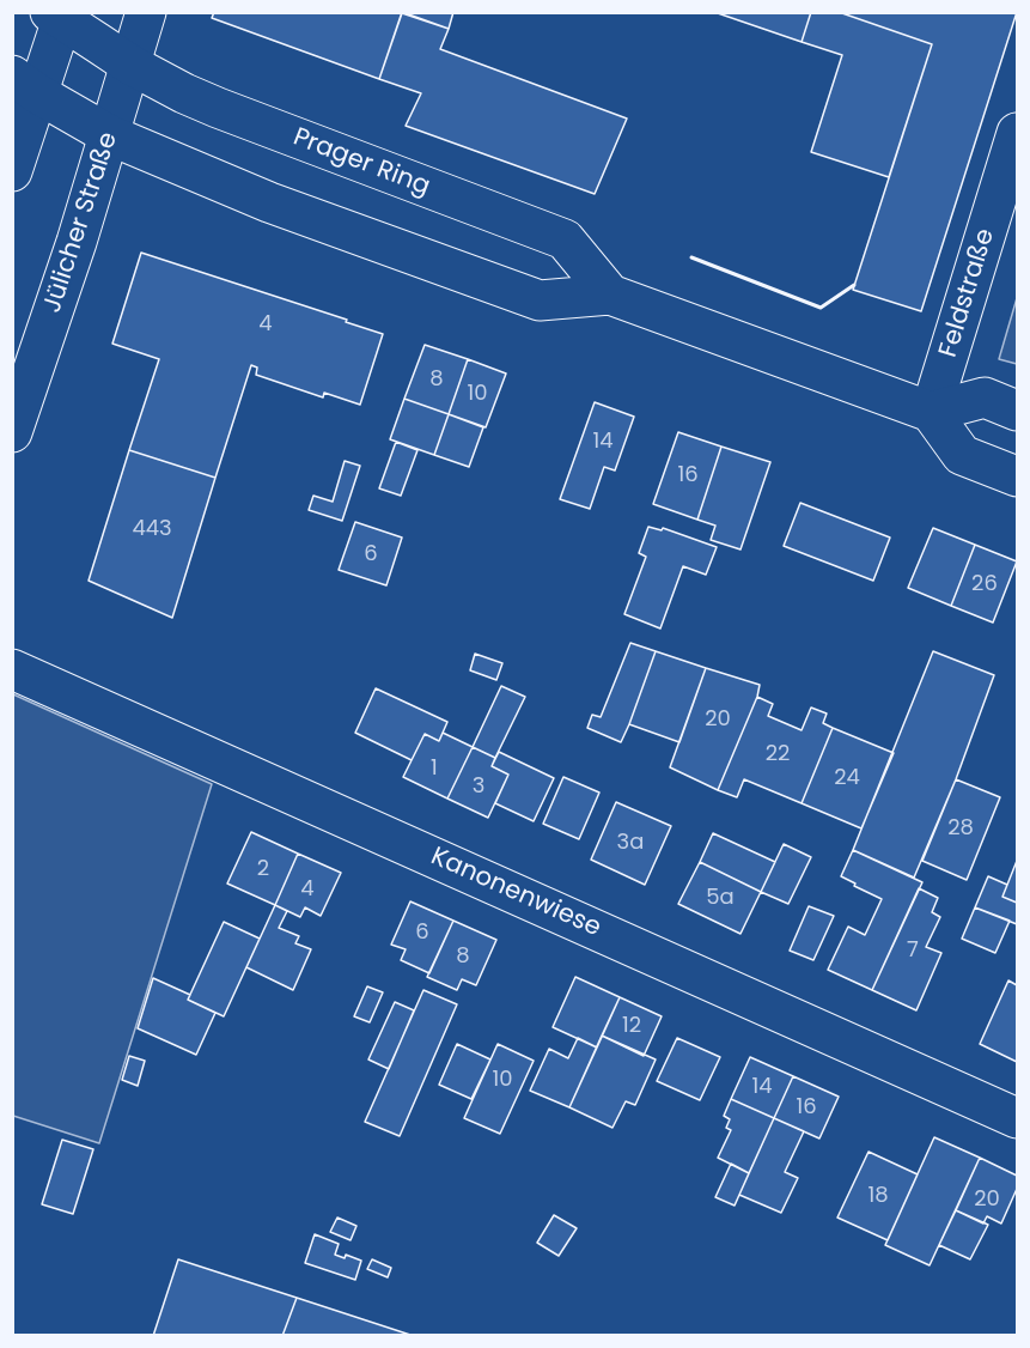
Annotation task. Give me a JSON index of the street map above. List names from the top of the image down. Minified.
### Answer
{"streets":{"main road":["Prager Ring","Jülicher Straße","Feldstraße","Kanonenwiese"]},"crossings":[["Prager Ring","Jülicher Straße"]],"house_numbers":["4","8","10","14","16","443","6","26","20","22","1","24","3","28","3a","2","4","5a","6","7","8","12","10","14","16","18","20"]}
